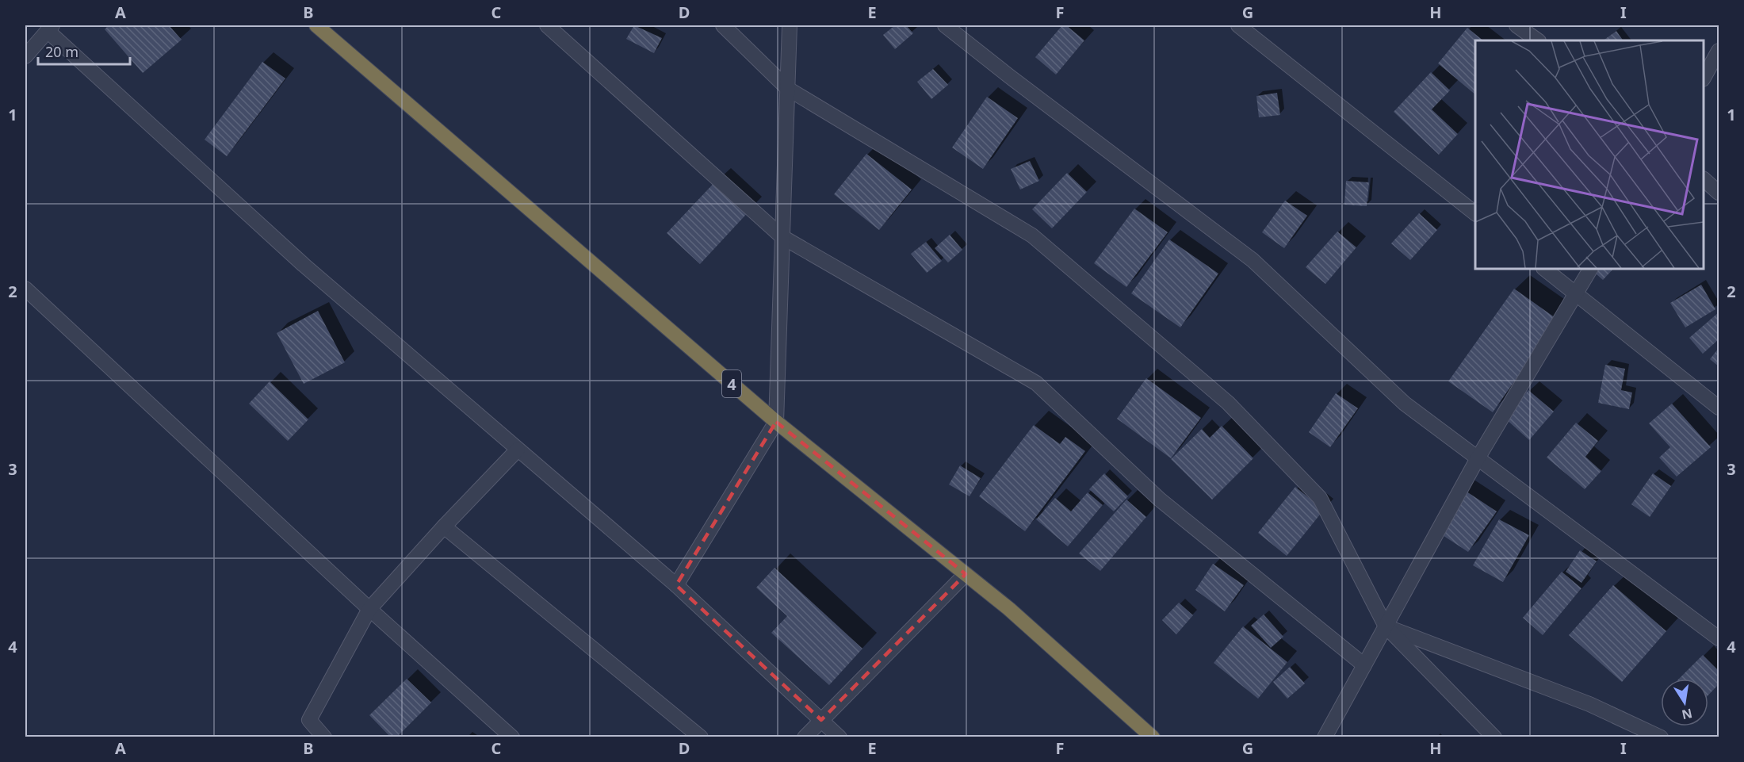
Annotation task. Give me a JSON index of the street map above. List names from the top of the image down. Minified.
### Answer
{"streets":{"highway":["4"]},"scale_bar":"20 m","north":"bottom","grid":{"columns":["A","B","C","D","E","F","G","H","I"],"rows":["1","2","3","4"]}}
